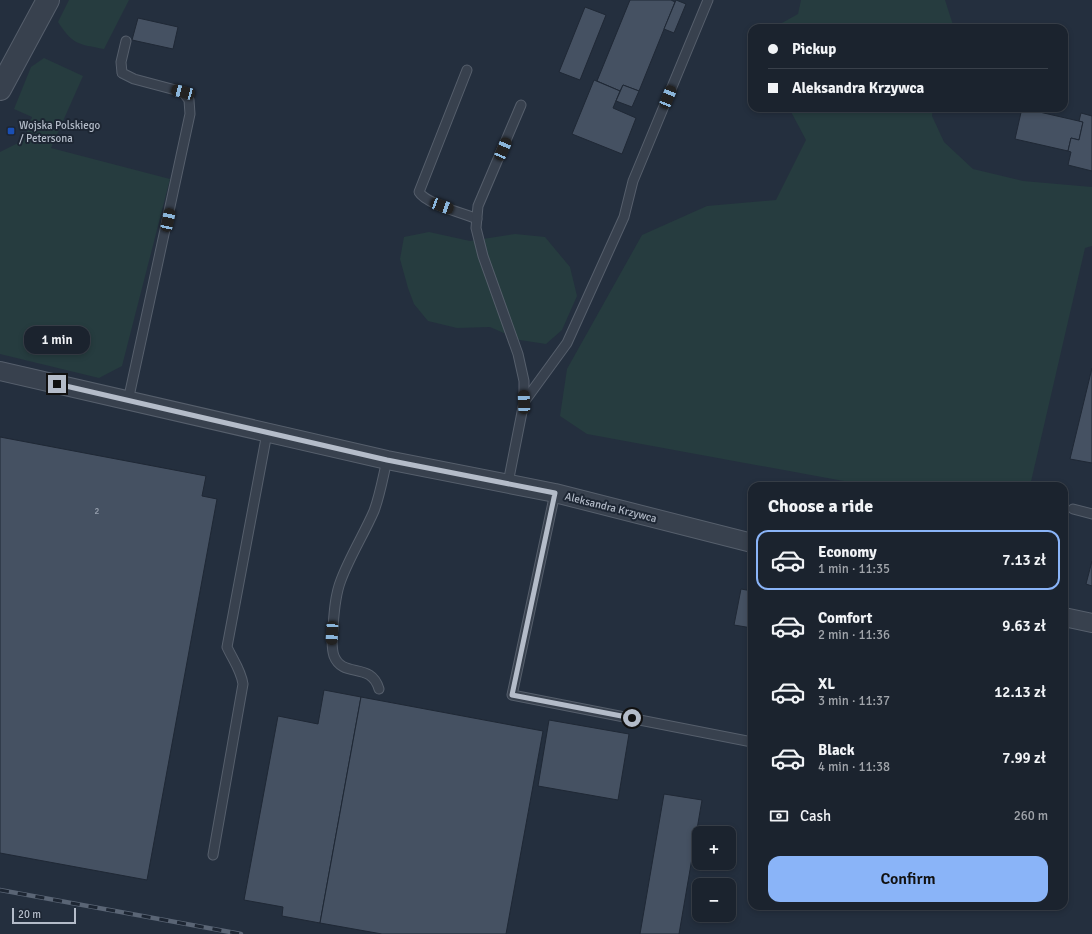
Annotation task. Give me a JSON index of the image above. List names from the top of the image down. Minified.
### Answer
{"streets":{"street":["Aleksandra Krzywca"]},"places":{"transit":["Wojska Polskiego / Petersona"]},"house_numbers":["2"],"scale_bar":"20 m","page":{"banner":["Pickup","Aleksandra Krzywca"],"bubble":"1 min","heading":"Choose a ride","list":[{"name":"Economy","note":"1 min · 11:35","value":"7.13 zł"},{"name":"Comfort","note":"2 min · 11:36","value":"9.63 zł"},{"name":"XL","note":"3 min · 11:37","value":"12.13 zł"},{"name":"Black","note":"4 min · 11:38","value":"7.99 zł"}],"pay":["Cash","260 m"],"map_buttons":["+","−"],"buttons":"Confirm","scale":"20 m"}}
